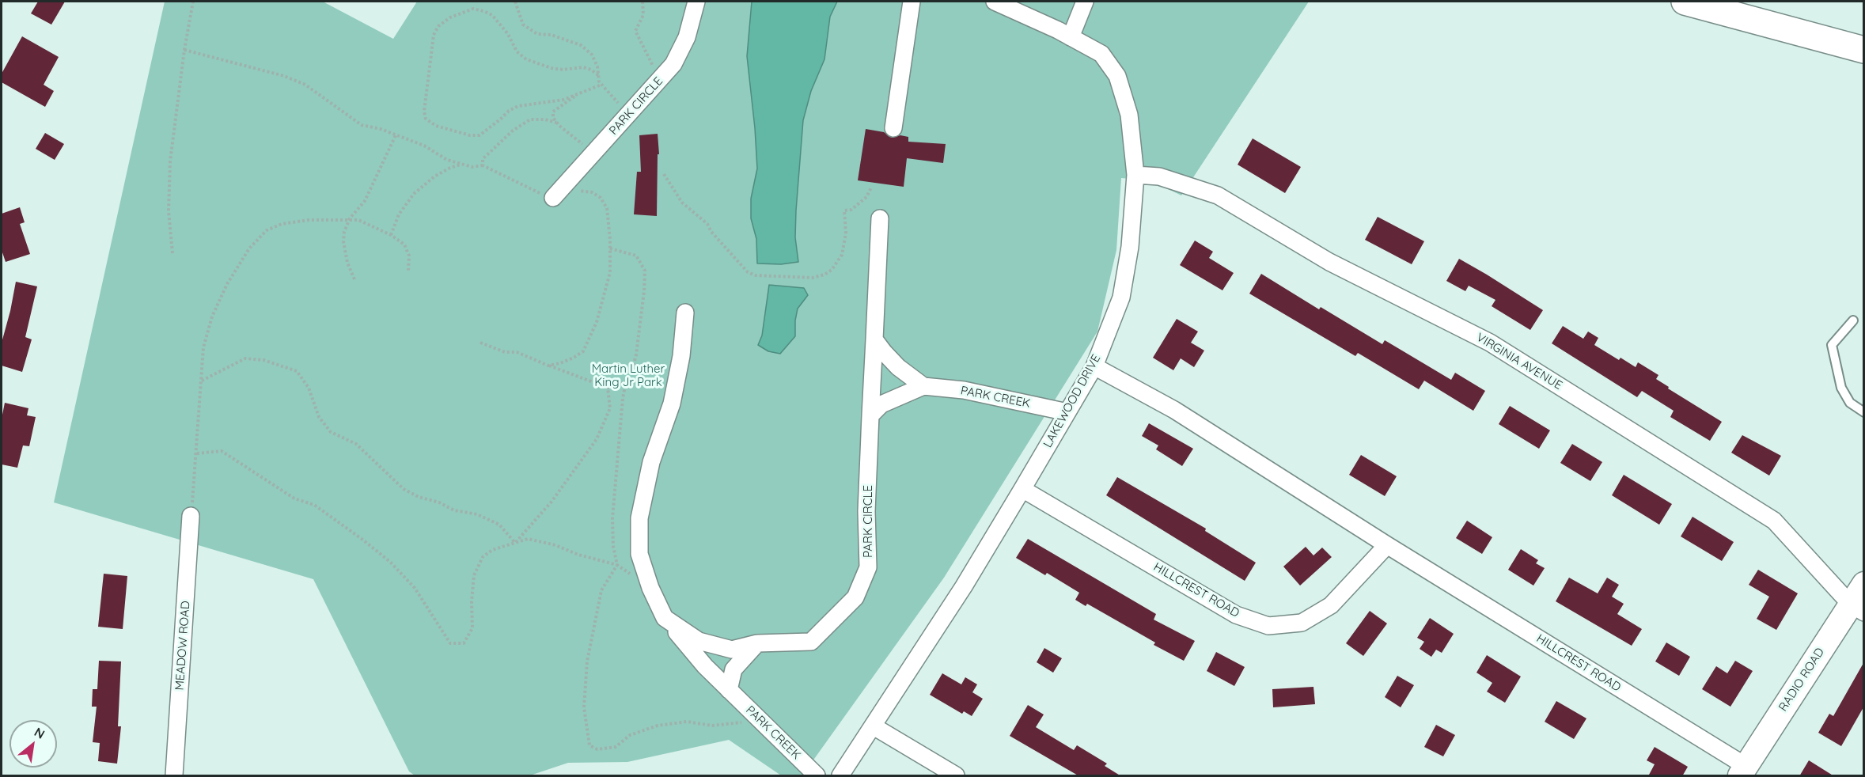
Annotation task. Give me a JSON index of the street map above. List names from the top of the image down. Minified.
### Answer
{"streets":{"street":["PARK CIRCLE","VIRGINIA AVENUE","PARK CREEK","LAKEWOOD DRIVE","HILLCREST ROAD","MEADOW ROAD","RADIO ROAD"]},"crossings":[["PARK CIRCLE","PARK CREEK"],["VIRGINIA AVENUE","LAKEWOOD DRIVE"],["VIRGINIA AVENUE","RADIO ROAD"],["PARK CREEK","LAKEWOOD DRIVE"],["LAKEWOOD DRIVE","HILLCREST ROAD"],["HILLCREST ROAD","RADIO ROAD"]],"parks":["Martin Luther King Jr Park"],"north":"top right"}
